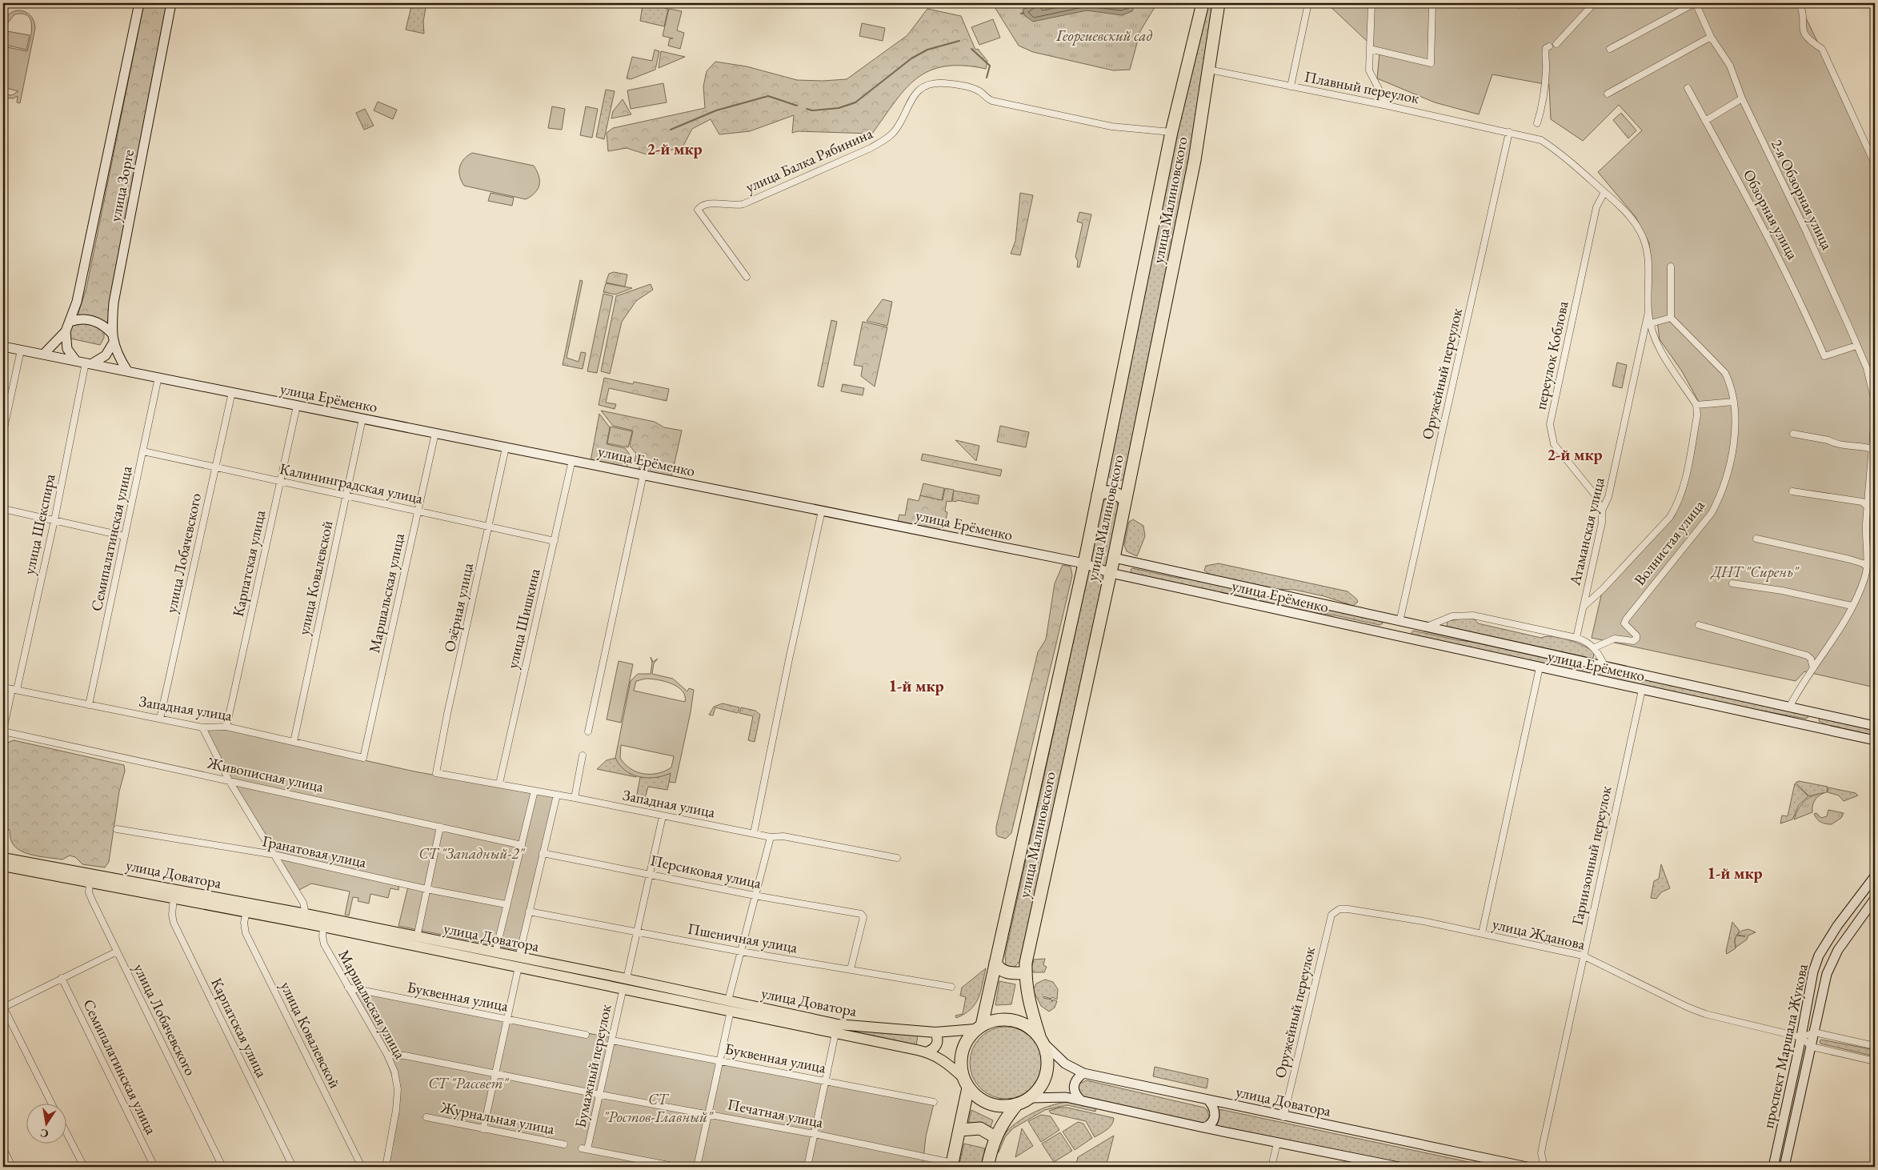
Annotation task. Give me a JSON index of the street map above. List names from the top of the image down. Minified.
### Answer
{"streets":{"highway":["улица Малиновского"],"main road":["улица Доватора"],"street":["Плавный переулок","улица Балка Рябинина","улица Зорге","2-я Обзорная улица","Обзорная улица","переулок Коблова","Оружейный переулок","улица Ерёменко","Калининградская улица","улица Шекспира","Атаманская улица","Семипалатинская улица","Волнистая улица","улица Лобачевского","Карпатская улица","улица Ковалевской","Маршальская улица","Озёрная улица","улица Шишкина","Западная улица","Живописная улица","Гранатовая улица","Гарнизонный переулок","Персиковая улица","улица Жданова","Пшеничная улица","Буквенная улица","проспект Маршала Жукова","Бумажный переулок","Печатная улица","Журнальная улица"]},"crossings":[["Плавный переулок","улица Малиновского"],["Плавный переулок","переулок Коблова"],["Плавный переулок","Оружейный переулок"],["Плавный переулок","Атаманская улица"],["улица Балка Рябинина","улица Малиновского"],["улица Зорге","улица Ерёменко"],["улица Зорге","улица Шекспира"],["2-я Обзорная улица","Обзорная улица"],["улица Малиновского","улица Ерёменко"],["улица Малиновского","улица Доватора"],["переулок Коблова","Атаманская улица"],["Оружейный переулок","улица Ерёменко"],["Оружейный переулок","улица Доватора"],["Оружейный переулок","улица Жданова"],["улица Ерёменко","улица Шекспира"],["улица Ерёменко","Семипалатинская улица"],["улица Ерёменко","улица Лобачевского"],["улица Ерёменко","Карпатская улица"],["улица Ерёменко","улица Ковалевской"],["улица Ерёменко","Маршальская улица"],["улица Ерёменко","Озёрная улица"],["улица Ерёменко","улица Шишкина"],["улица Ерёменко","Гарнизонный переулок"],["Калининградская улица","Семипалатинская улица"],["Калининградская улица","улица Лобачевского"],["Калининградская улица","Карпатская улица"],["Калининградская улица","улица Ковалевской"],["Калининградская улица","Маршальская улица"],["Калининградская улица","Озёрная улица"],["Калининградская улица","улица Шишкина"],["улица Шекспира","Западная улица"],["улица Шекспира","Живописная улица"],["Семипалатинская улица","Западная улица"],["улица Лобачевского","Западная улица"],["улица Лобачевского","улица Доватора"],["Карпатская улица","Западная улица"],["Карпатская улица","улица Доватора"],["улица Ковалевской","Западная улица"],["улица Ковалевской","улица Доватора"],["Маршальская улица","Западная улица"],["Маршальская улица","улица Доватора"],["Маршальская улица","Буквенная улица"],["Озёрная улица","Западная улица"],["улица Шишкина","Западная улица"],["Западная улица","Бумажный переулок"],["Гарнизонный переулок","улица Жданова"],["Персиковая улица","Пшеничная улица"],["Персиковая улица","Бумажный переулок"],["улица Доватора","Бумажный переулок"],["улица Жданова","проспект Маршала Жукова"],["Пшеничная улица","Бумажный переулок"],["Буквенная улица","Бумажный переулок"],["Бумажный переулок","Печатная улица"]],"districts":["2-й мкр","2-й мкр","1-й мкр","1-й мкр"],"parks":["Георгиевский сад","ДНТ \"Сирень\"","СТ \"Западный-2\"","СТ \"Рассвет\"","СТ \"Ростов-Главный\""],"north":"bottom"}
